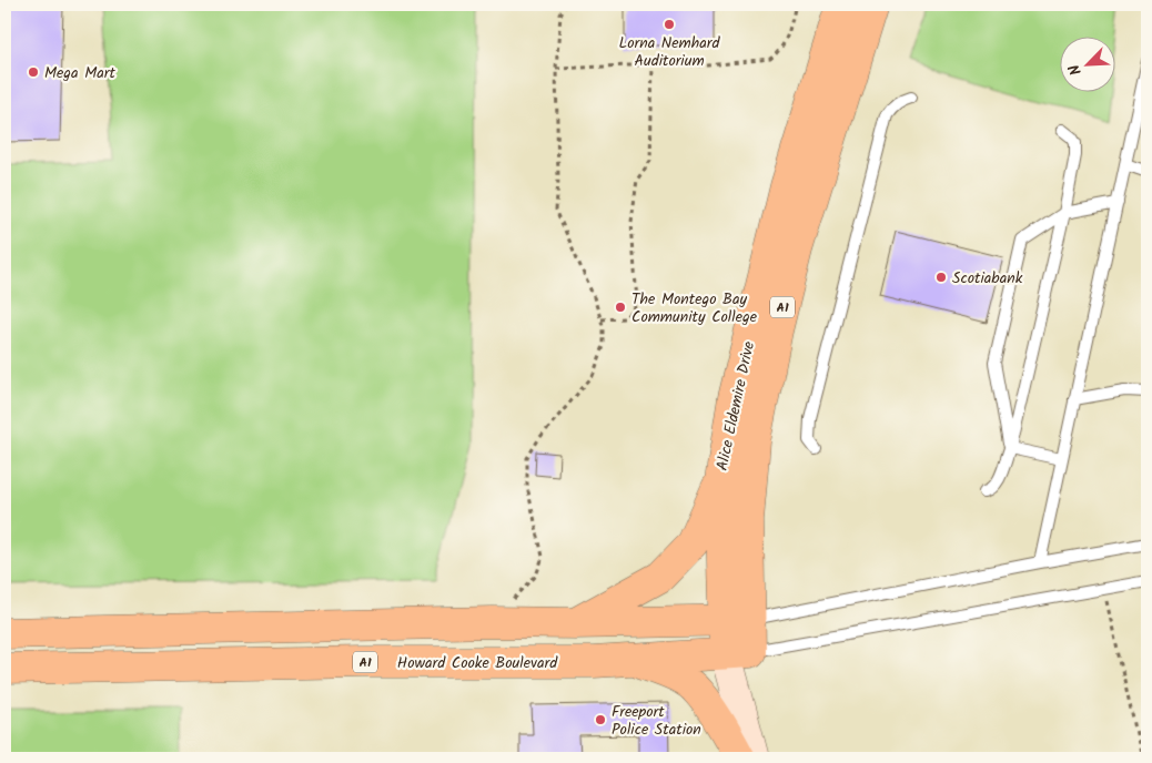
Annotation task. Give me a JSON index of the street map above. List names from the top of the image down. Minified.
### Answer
{"streets":{"main road":["A1","Alice Eldemire Drive","Howard Cooke Boulevard"]},"crossings":[["A1","Alice Eldemire Drive"],["A1","Howard Cooke Boulevard"]],"places":["Lorna Nemhard Auditorium","Mega Mart","Scotiabank","The Montego Bay Community College","Freeport Police Station"],"north":"bottom left"}
